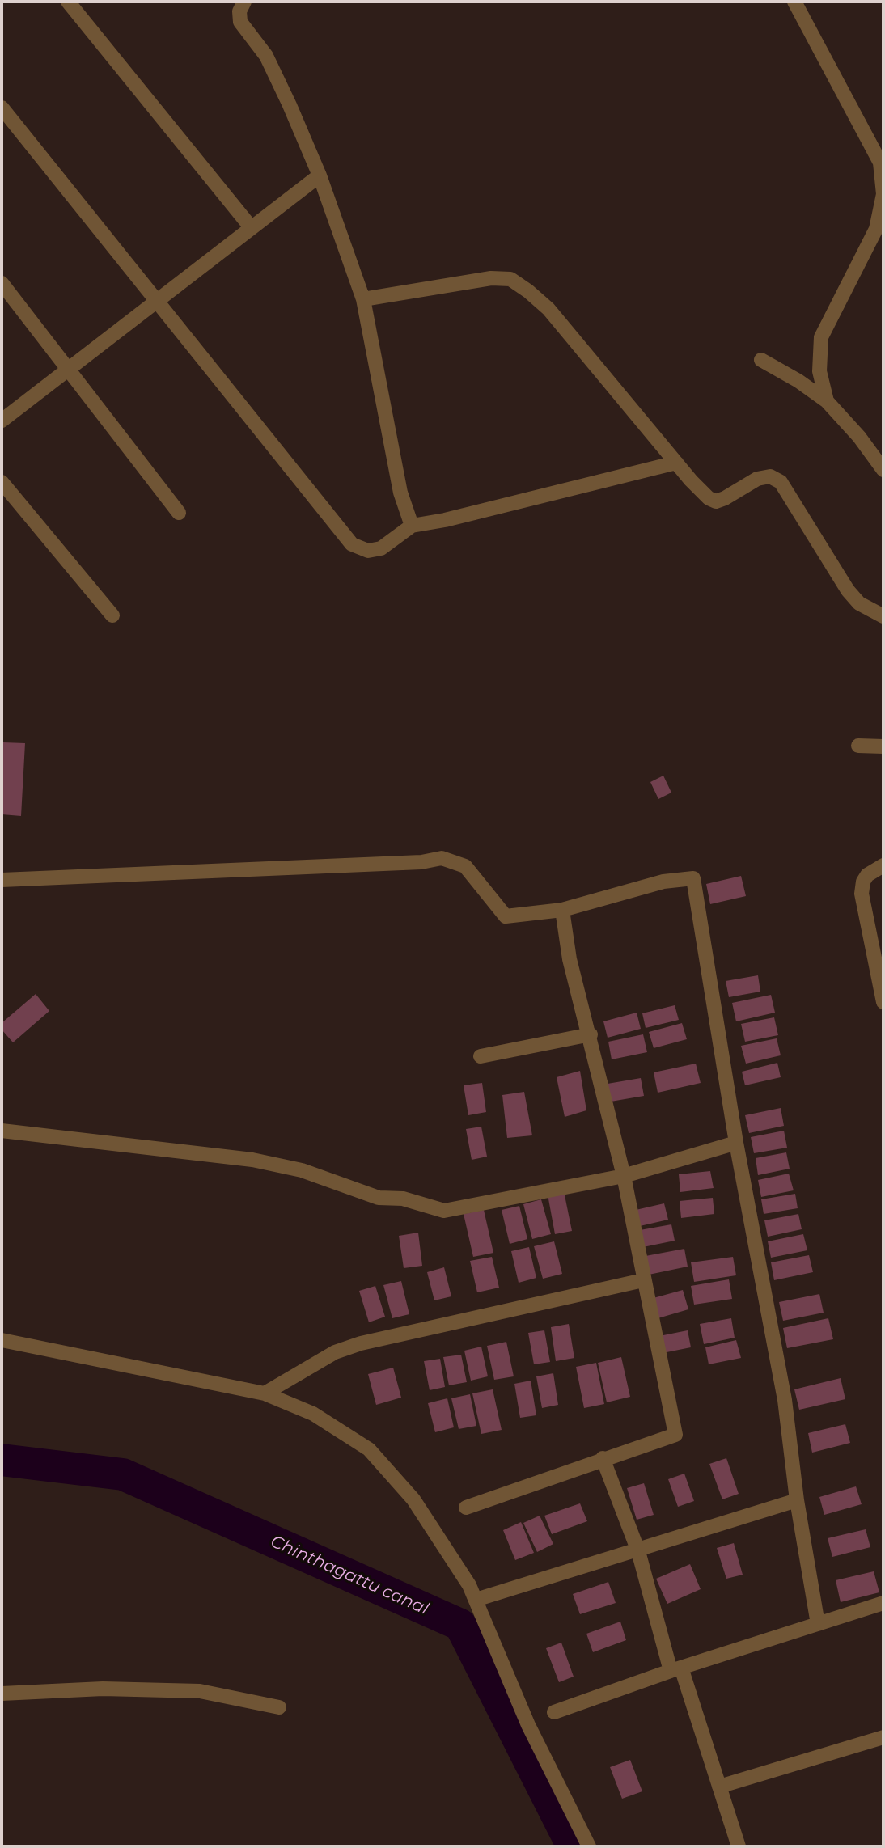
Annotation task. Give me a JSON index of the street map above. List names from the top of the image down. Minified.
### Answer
{"water":["Chinthagattu canal"]}
